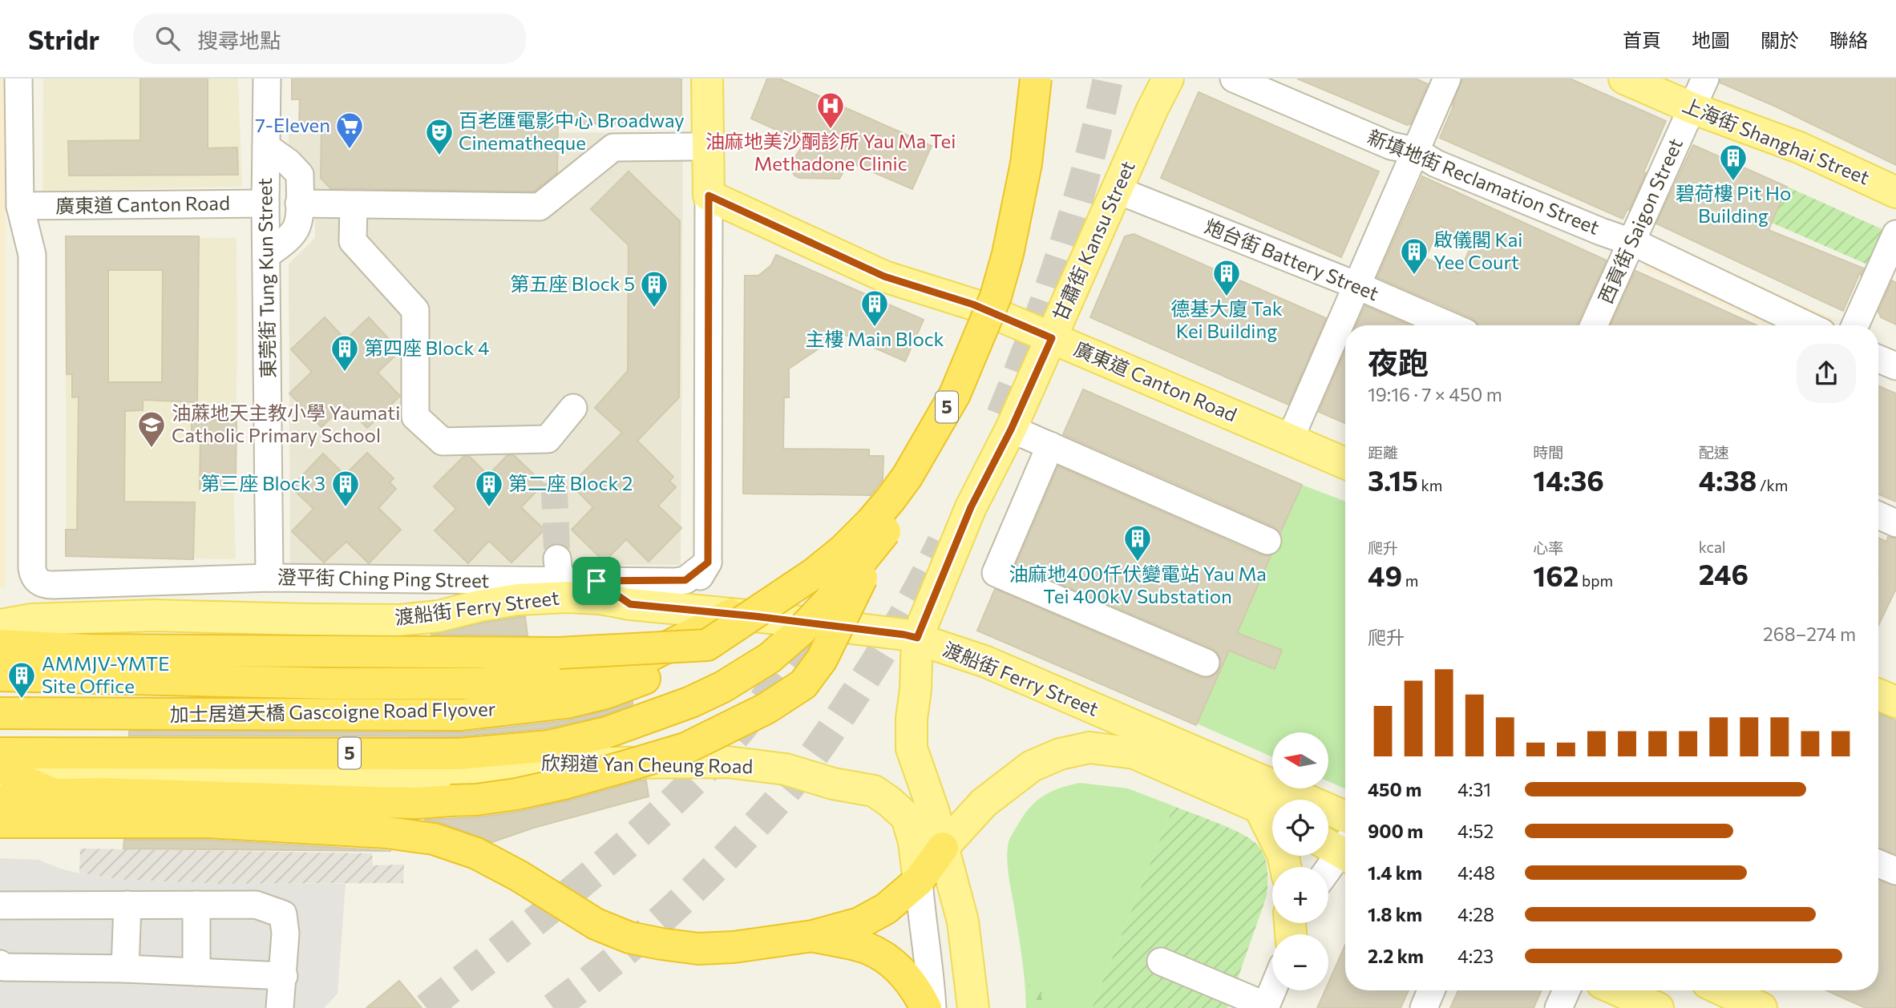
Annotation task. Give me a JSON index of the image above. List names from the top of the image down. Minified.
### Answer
{"streets":{"highway":["5","加士居道天橋 Gascoigne Road Flyover"],"main road":["上海街 Shanghai Street","廣東道 Canton Road","甘肅街 Kansu Street","渡船街 Ferry Street","欣翔道 Yan Cheung Road"],"street":["新填地街 Reclamation Street","西貢街 Saigon Street","炮台街 Battery Street","東莞街 Tung Kun Street","澄平街 Ching Ping Street"]},"crossings":[["上海街 Shanghai Street","西貢街 Saigon Street"],["新填地街 Reclamation Street","西貢街 Saigon Street"],["廣東道 Canton Road","甘肅街 Kansu Street"],["廣東道 Canton Road","東莞街 Tung Kun Street"],["廣東道 Canton Road","澄平街 Ching Ping Street"],["甘肅街 Kansu Street","炮台街 Battery Street"],["甘肅街 Kansu Street","渡船街 Ferry Street"],["東莞街 Tung Kun Street","澄平街 Ching Ping Street"],["加士居道天橋 Gascoigne Road Flyover","欣翔道 Yan Cheung Road"]],"places":{"hospital":["油麻地美沙酮診所 Yau Ma Tei Methadone Clinic"],"supermarket":["7-Eleven"],"theatre":["百老匯電影中心 Broadway Cinematheque"],"building":["碧荷樓 Pit Ho Building","啟儀閣 Kai Yee Court","德基大廈 Tak Kei Building","第五座 Block 5","主樓 Main Block","第四座 Block 4","第三座 Block 3","第二座 Block 2","油麻地400仟伏變電站 Yau Ma Tei 400kV Substation","AMMJV-YMTE Site Office"],"school or university":["油蔴地天主教小學 Yaumati Catholic Primary School"]},"north":"left","page":{"header":"Stridr","search":"搜尋地點","nav":["首頁","地圖","關於","聯絡"],"heading":["夜跑","19:16 · 7 × 450 m"],"stats":[["距離","3.15 km"],["時間","14:36"],["配速","4:38 /km"],["爬升","49 m"],["心率","162 bpm"],["kcal","246"]],"chart":["爬升","268–274 m"],"map_buttons":["+","−"],"list":[{"name":"450 m","note":"4:31"},{"name":"900 m","note":"4:52"},{"name":"1.4 km","note":"4:48"},{"name":"1.8 km","note":"4:28"},{"name":"2.2 km","note":"4:23"}]}}
